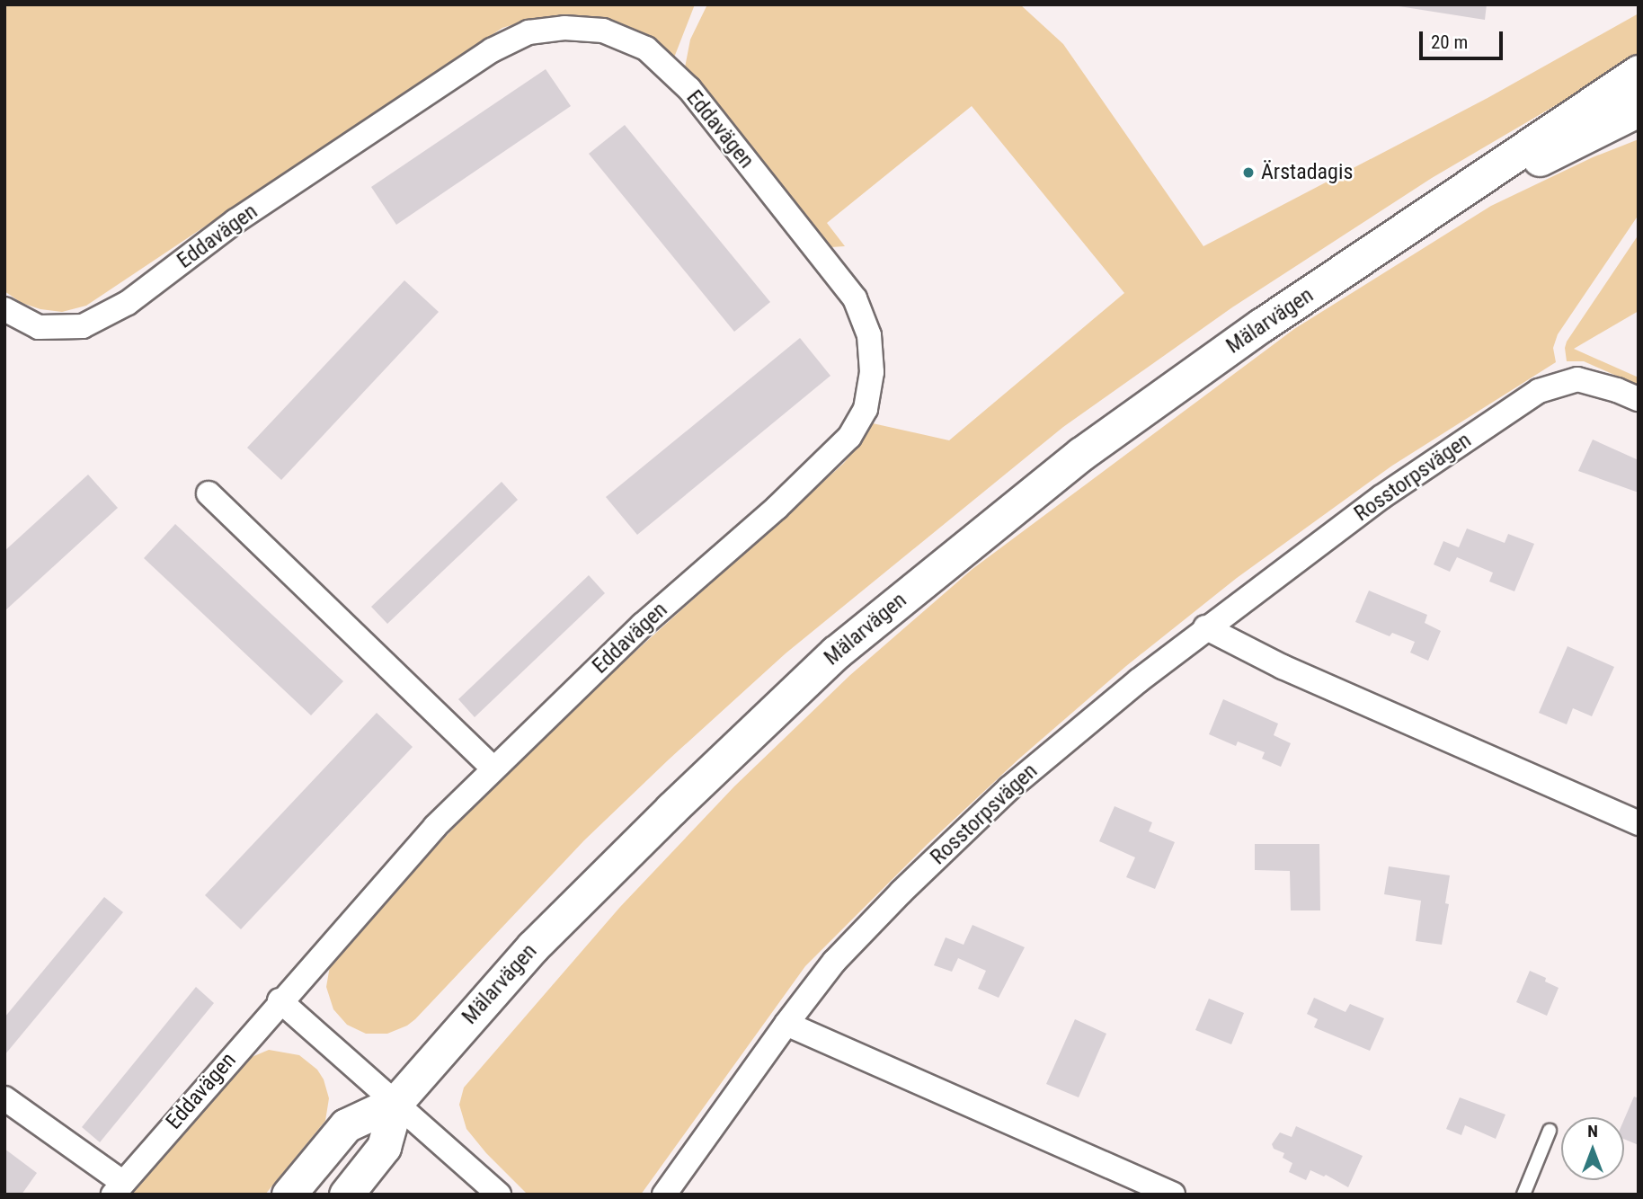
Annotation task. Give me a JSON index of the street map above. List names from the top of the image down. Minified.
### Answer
{"streets":{"main road":["Mälarvägen"],"street":["Eddavägen","Rosstorpsvägen"]},"places":["Ärstadagis"],"scale_bar":"20 m","north":"top"}
